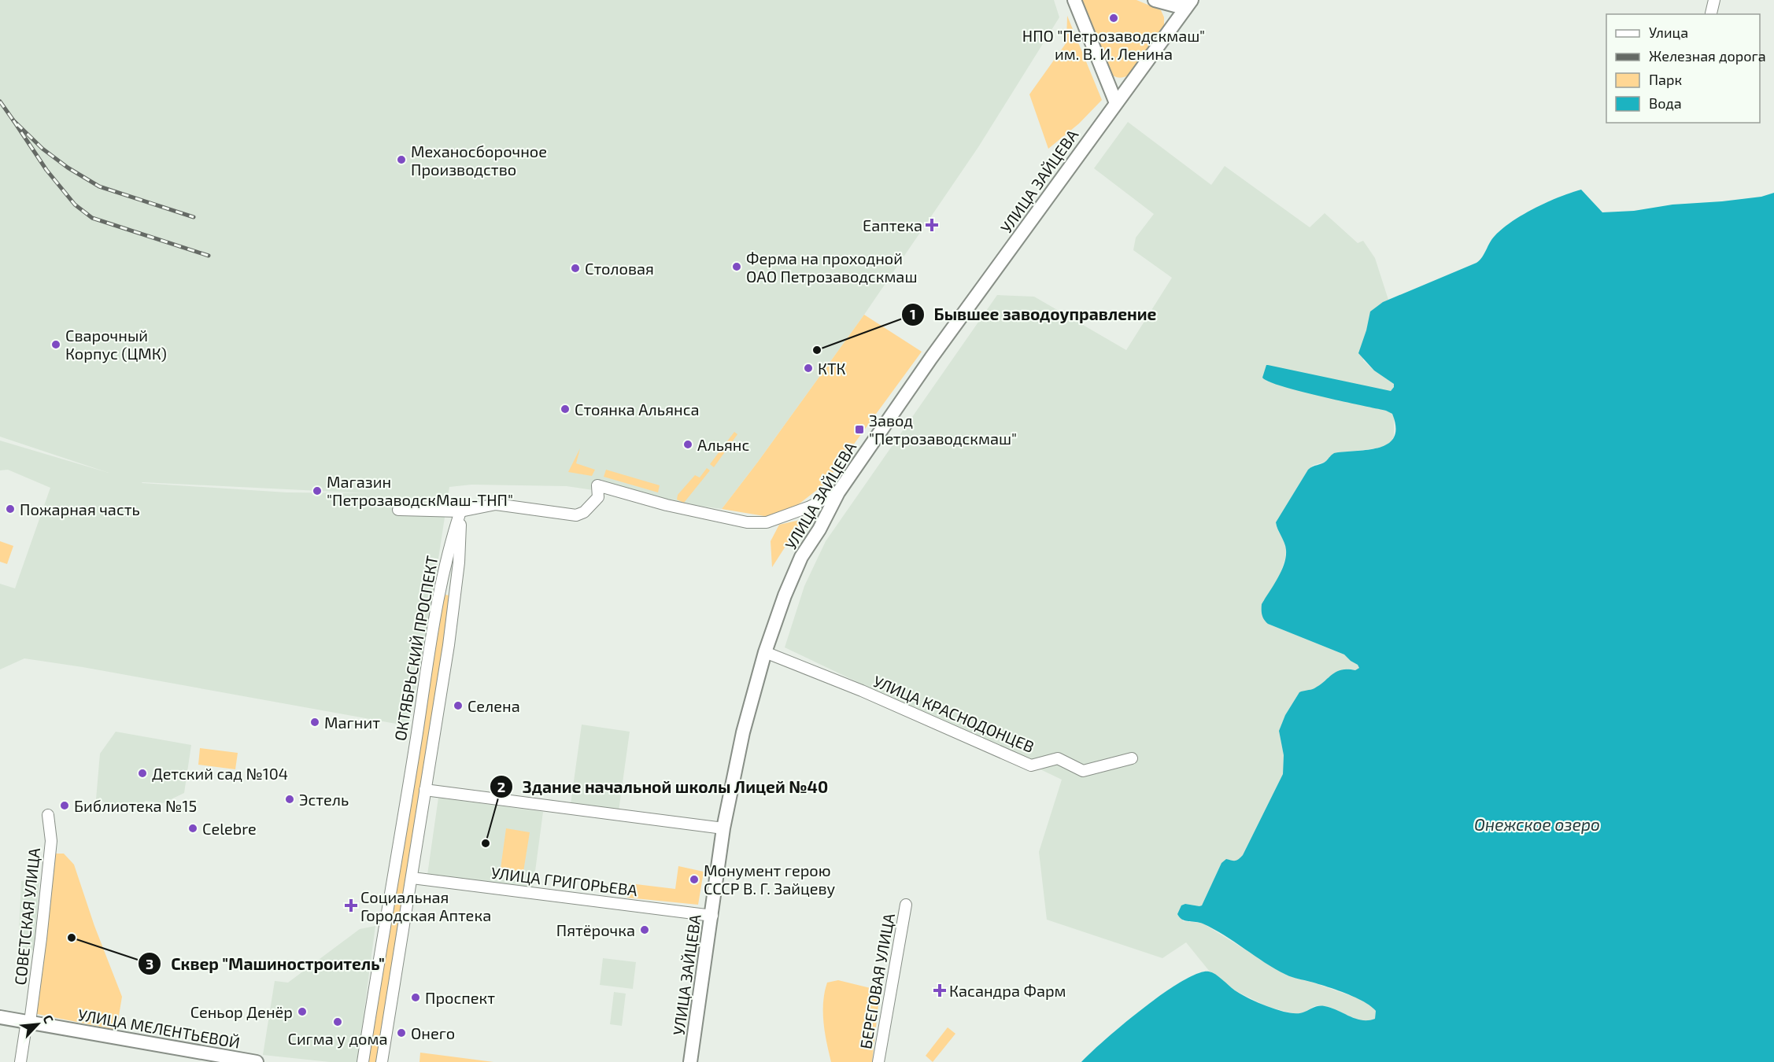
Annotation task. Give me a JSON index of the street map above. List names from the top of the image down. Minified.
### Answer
{"streets":{"main road":["УЛИЦА ЗАЙЦЕВА","УЛИЦА МЕЛЕНТЬЕВОЙ"],"street":["ОКТЯБРЬСКИЙ ПРОСПЕКТ","УЛИЦА КРАСНОДОНЦЕВ","УЛИЦА ГРИГОРЬЕВА","СОВЕТСКАЯ УЛИЦА","БЕРЕГОВАЯ УЛИЦА"]},"crossings":[["УЛИЦА ЗАЙЦЕВА","УЛИЦА КРАСНОДОНЦЕВ"],["УЛИЦА ЗАЙЦЕВА","УЛИЦА ГРИГОРЬЕВА"],["ОКТЯБРЬСКИЙ ПРОСПЕКТ","УЛИЦА ГРИГОРЬЕВА"],["СОВЕТСКАЯ УЛИЦА","УЛИЦА МЕЛЕНТЬЕВОЙ"]],"water":["Онежское озеро"],"places":{"other":["НПО \"Петрозаводскмаш\" им. В. И. Ленина","Механосборочное Производство","Ферма на проходной ОАО Петрозаводскмаш","Столовая","Сварочный Корпус (ЦМК)","Бывшее заводоуправление","КТК","Стоянка Альянса","Альянс","Магазин \"ПетрозаводскМаш-ТНП\"","Пожарная часть","Селена","Магнит","Детский сад №104","Эстель","Библиотека №15","Celebre","Здание начальной школы Лицей №40","Монумент герою СССР В. Г. Зайцеву","Пятёрочка","Сквер \"Машиностроитель\"","Проспект","Сеньор Денёр","Сигма у дома","Онего"],"health":["Еаптека","Социальная Городская Аптека","Касандра Фарм"],"transit":["Завод \"Петрозаводскмаш\""]},"legend":["Улица","Железная дорога","Парк","Вода"],"north":"top right"}
